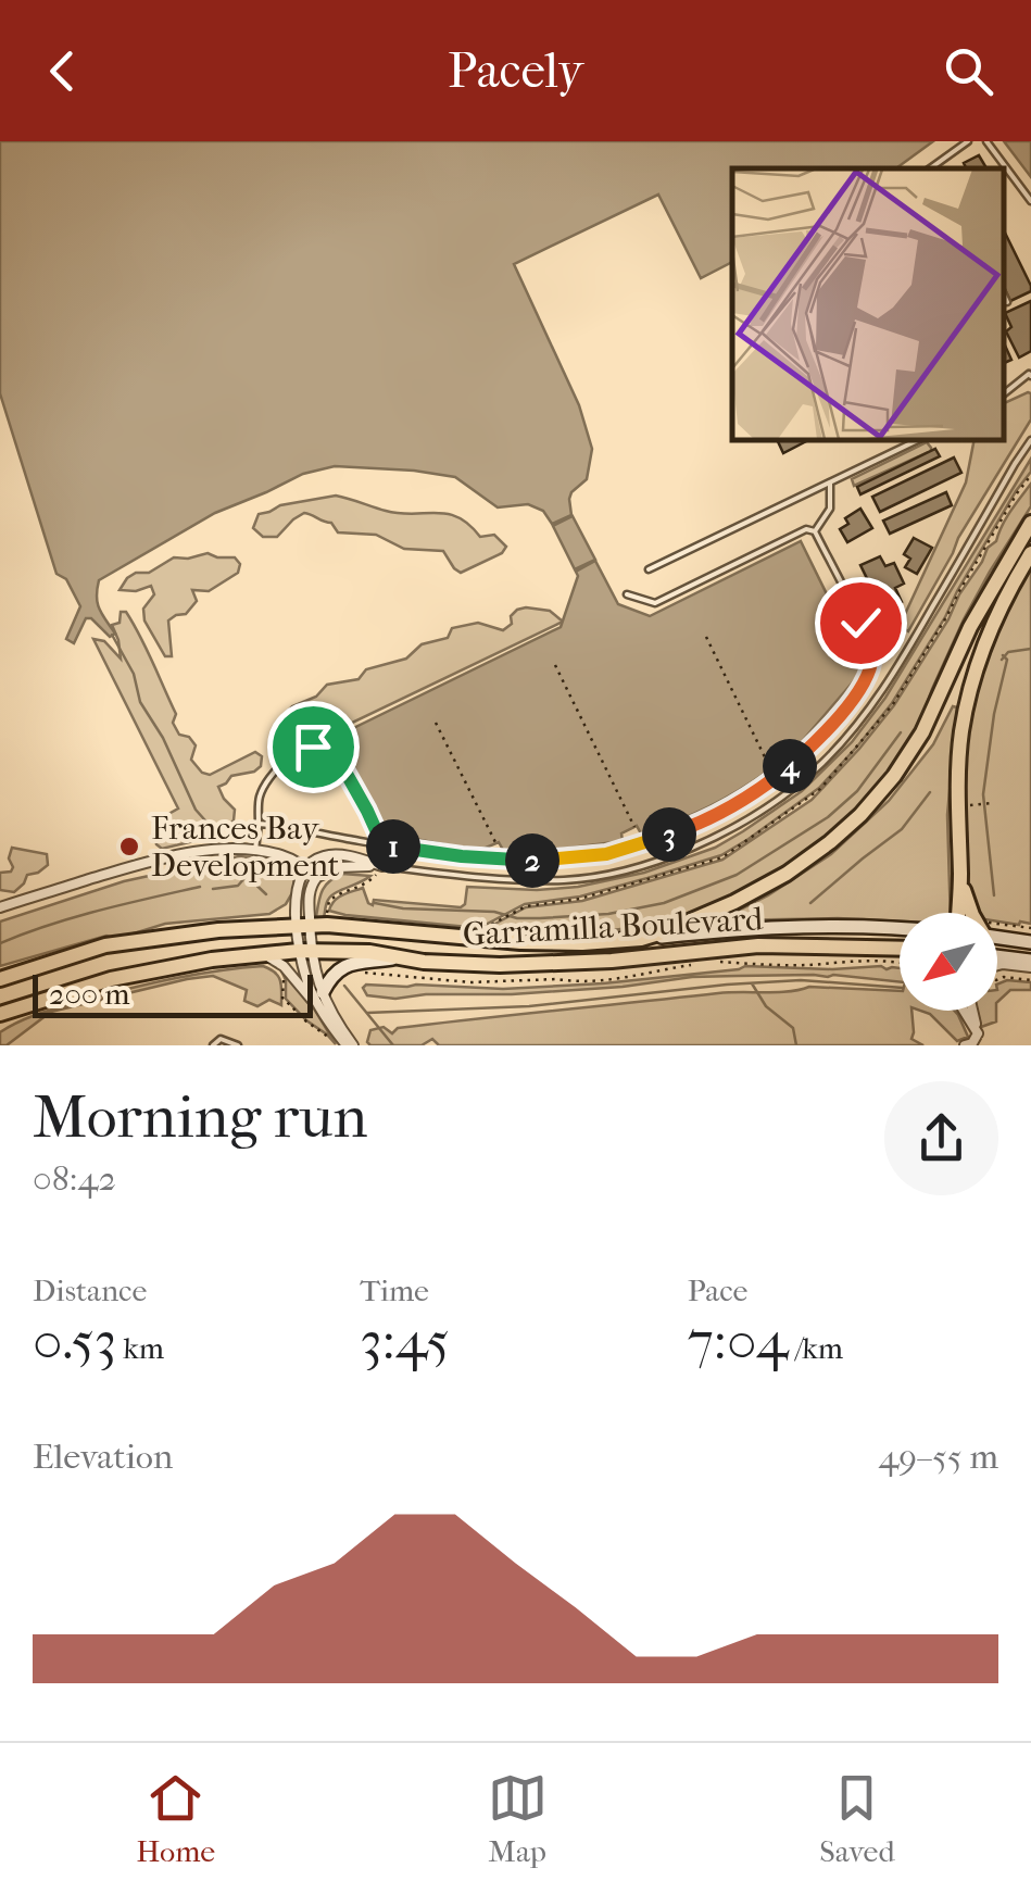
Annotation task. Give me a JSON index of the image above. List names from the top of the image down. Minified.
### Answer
{"streets":{"main road":["Garramilla Boulevard"]},"places":["Frances Bay Development"],"scale_bar":"200 m","north":"bottom left","page":{"header":"Pacely","pins":["4","3","1","2"],"scale":"200 m","heading":["Morning run","08:42"],"stats":[["Distance","0.53 km"],["Time","3:45"],["Pace","7:04 /km"]],"chart":["Elevation","49–55 m"],"tabs":["Home","Map","Saved"]}}
